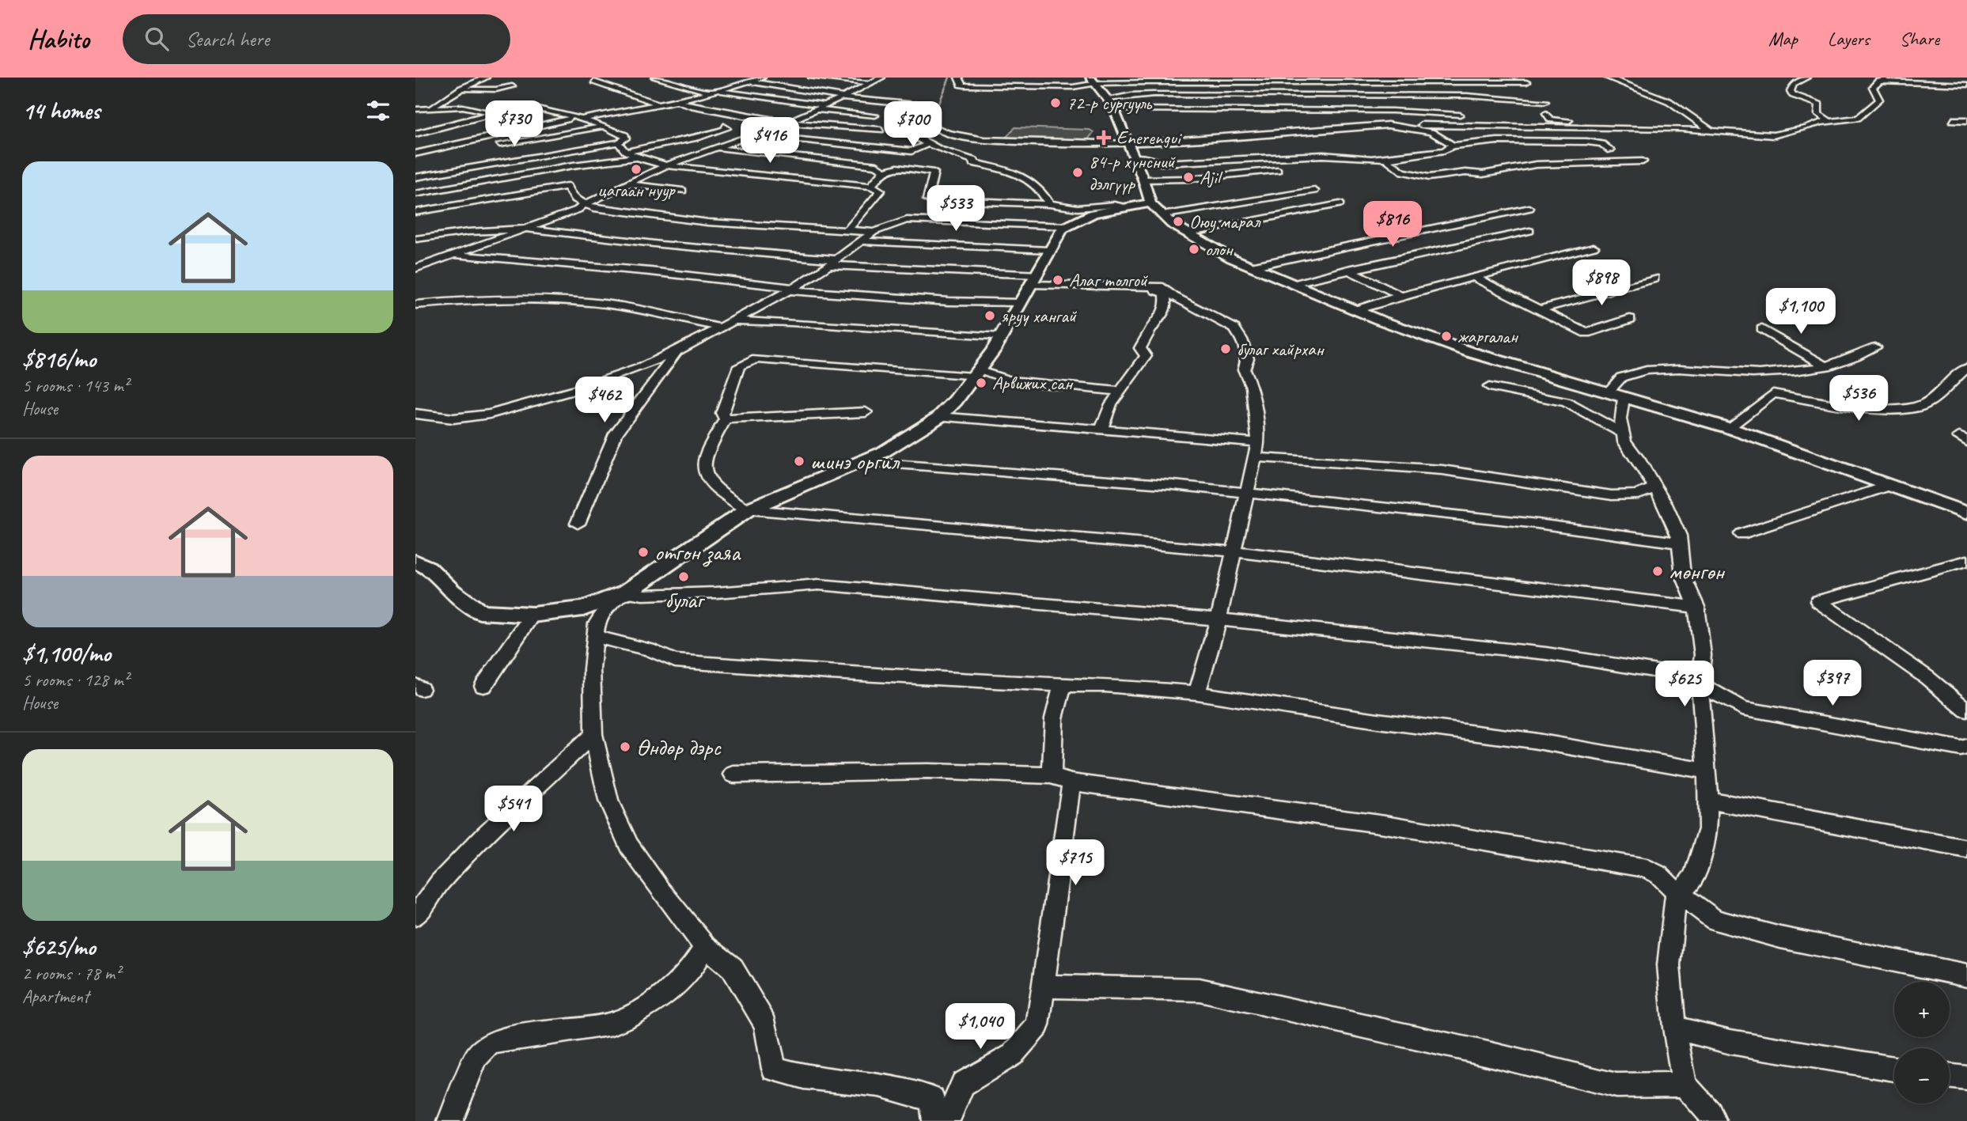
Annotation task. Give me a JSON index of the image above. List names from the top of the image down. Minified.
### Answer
{"places":{"other":["72-р сургууль","цагаан нуур","84-р хүнсний дэлгүүр","Ajil","Оюу марал","олон","Алаг толгой","яруу хангай","жаргалан","булаг хайрхан","Арвижих сан","шинэ оргил","отгон заяа","мөнгөн","булаг","Өндөр дэрс"],"health":["Enerengui"]},"page":{"header":"Habito","search":"Search here","nav":["Map","Layers","Share"],"heading":"14 homes","price":["$730","$700","$416","$533","$816","$898","$1,100","$536","$462","$397","$625","$541","$715","$1,040"],"list":[{"name":"$816/mo","note":"5 rooms · 143 m² · House"},{"name":"$1,100/mo","note":"5 rooms · 128 m² · House"},{"name":"$625/mo","note":"2 rooms · 78 m² · Apartment"}],"map_buttons":["+","−"]}}
